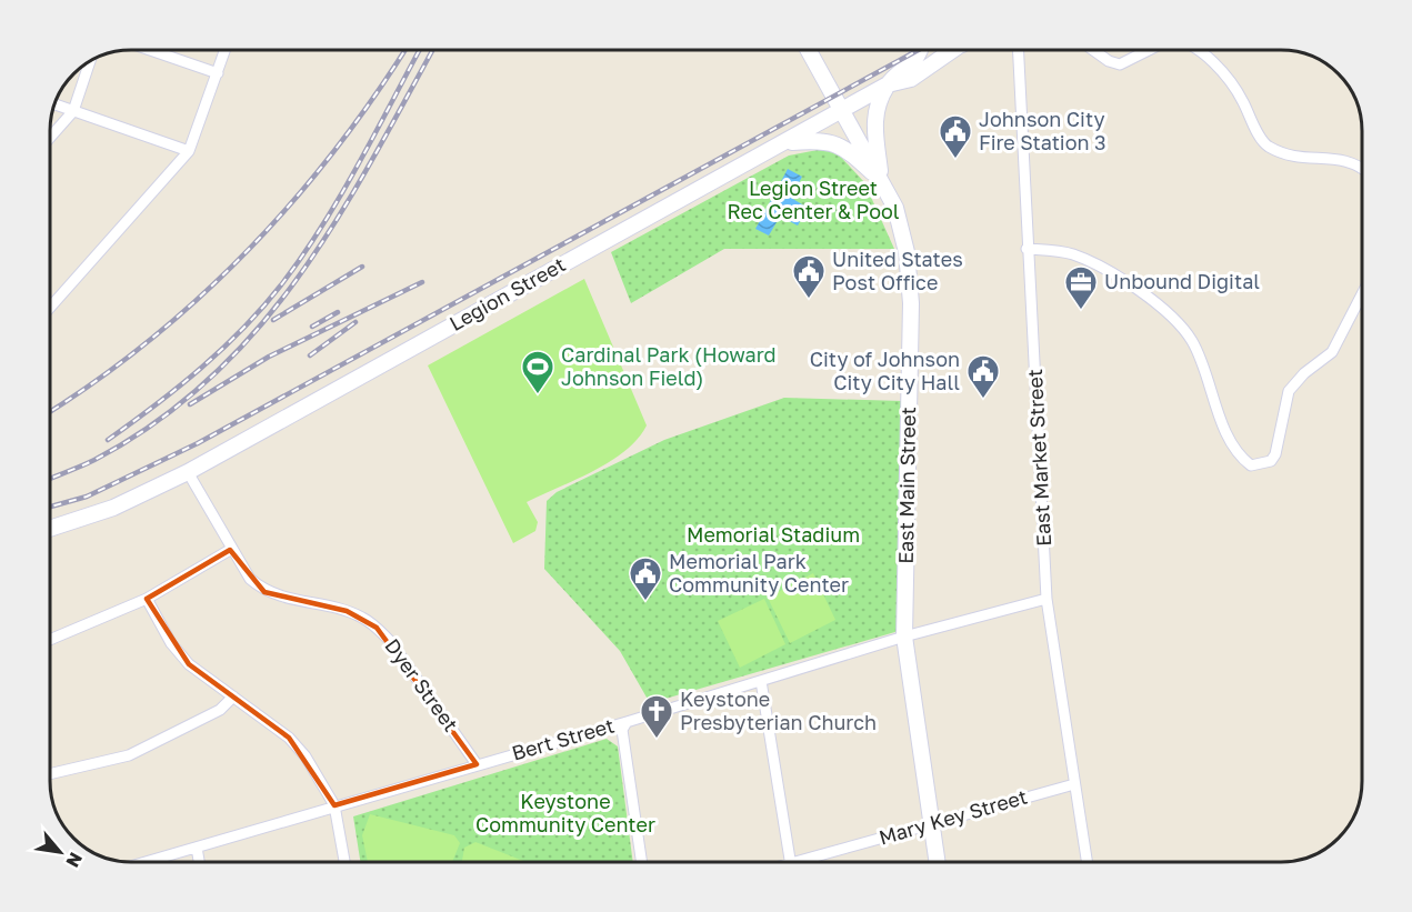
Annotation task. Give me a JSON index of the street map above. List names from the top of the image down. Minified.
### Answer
{"streets":{"main road":["Legion Street","East Main Street"],"street":["East Market Street","Dyer Street","Bert Street","Mary Key Street"]},"crossings":[["Legion Street","East Main Street"],["Legion Street","Dyer Street"],["East Market Street","Bert Street"],["East Market Street","Mary Key Street"],["East Main Street","Bert Street"],["East Main Street","Mary Key Street"],["Dyer Street","Bert Street"]],"parks":["Legion Street Rec Center & Pool","Memorial Stadium","Keystone Community Center"],"places":{"public building":["Johnson City Fire Station 3","United States Post Office","City of Johnson City City Hall","Memorial Park Community Center"],"office":["Unbound Digital"],"sports":["Cardinal Park (Howard Johnson Field)"],"church":["Keystone Presbyterian Church"]},"north":"bottom right"}
